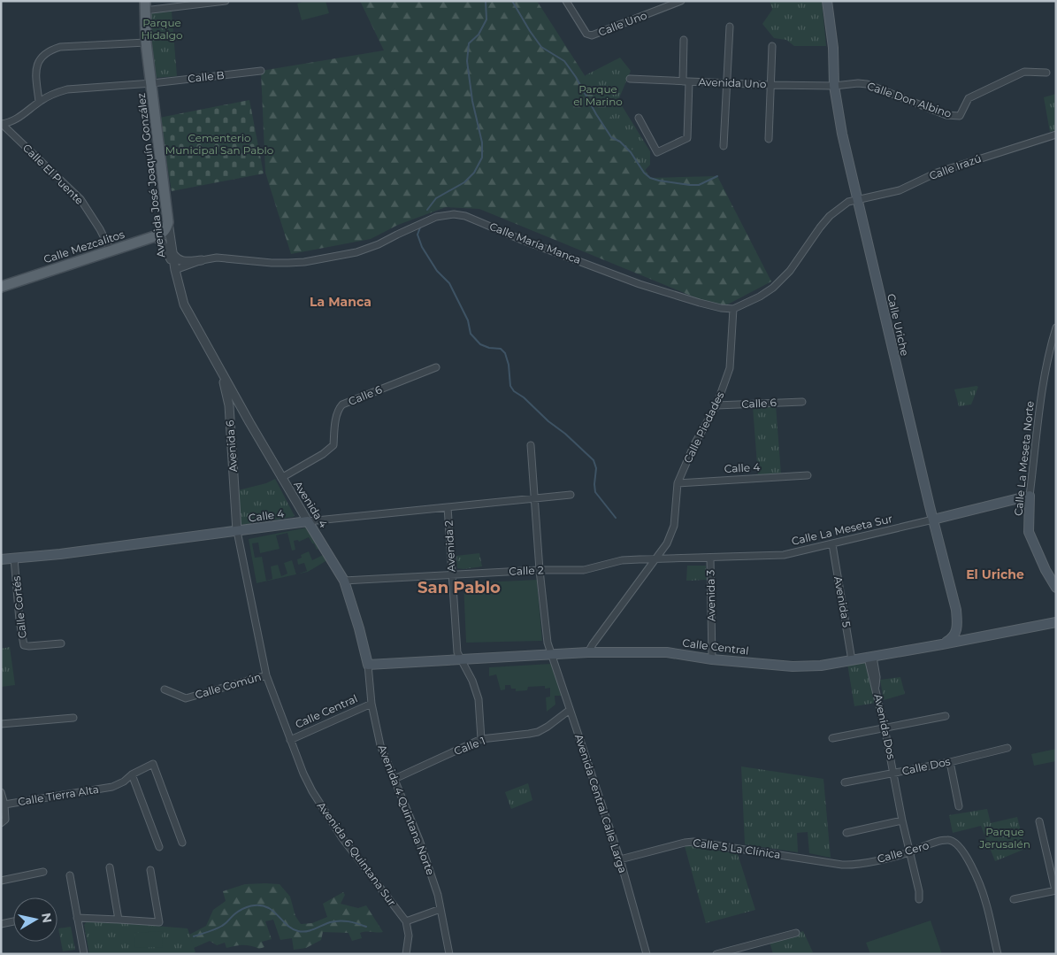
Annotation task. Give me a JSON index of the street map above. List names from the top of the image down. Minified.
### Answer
{"streets":{"main road":["Avenida José Joaquín González","Calle Mezcalitos","Calle Uriche","Calle La Meseta Norte","Calle 4","Avenida 4","Calle La Meseta Sur","Calle Central"],"street":["Calle Uno","Calle B","Avenida Uno","Calle Don Albino","Calle Irazú","Calle El Puente","Calle María Manca","Calle 6","Calle Piedades","Avenida 6","Avenida 2","Calle 2","Avenida 3","Avenida 5","Calle Cortés","Calle Común","Avenida Dos","Calle 1","Calle Dos","Calle Tierra Alta","Avenida Central Calle Larga","Avenida 4 Quintana Norte","Calle 5 La Clínica","Calle Cero","Avenida 6 Quintana Sur"]},"crossings":[["Calle B","Calle El Puente"],["Calle B","Avenida José Joaquín González"],["Avenida Uno","Calle Don Albino"],["Avenida Uno","Calle Uriche"],["Calle Don Albino","Calle Uriche"],["Calle Irazú","Calle Uriche"],["Calle El Puente","Calle Mezcalitos"],["Avenida José Joaquín González","Calle María Manca"],["Avenida José Joaquín González","Calle Mezcalitos"],["Avenida José Joaquín González","Avenida 6"],["Avenida José Joaquín González","Avenida 4"],["Calle María Manca","Calle Piedades"],["Calle Uriche","Calle La Meseta Sur"],["Calle Uriche","Calle Central"],["Calle 6","Calle Piedades"],["Calle 6","Avenida 4"],["Calle Piedades","Calle 4"],["Calle Piedades","Calle La Meseta Sur"],["Calle Piedades","Calle 2"],["Calle Piedades","Calle Central"],["Avenida 6","Calle 4"],["Avenida 6","Avenida 4"],["Avenida 6","Avenida 6 Quintana Sur"],["Calle La Meseta Norte","Calle La Meseta Sur"],["Calle 4","Avenida 4"],["Calle 4","Avenida 2"],["Calle 4","Calle Cortés"],["Calle 4","Avenida Central Calle Larga"],["Calle 4","Avenida 6 Quintana Sur"],["Avenida 4","Calle 2"],["Avenida 4","Calle Central"],["Avenida 4","Avenida 4 Quintana Norte"],["Calle La Meseta Sur","Calle 2"],["Calle La Meseta Sur","Avenida 3"],["Calle La Meseta Sur","Avenida 5"],["Avenida 2","Calle 2"],["Avenida 2","Calle Central"],["Avenida 2","Calle 1"],["Calle 2","Avenida Central Calle Larga"],["Avenida 3","Calle Central"],["Avenida 5","Calle Central"],["Calle Central","Avenida Dos"],["Calle Central","Avenida Central Calle Larga"],["Calle Central","Avenida 4 Quintana Norte"],["Calle Central","Avenida 6 Quintana Sur"],["Calle Común","Avenida 6 Quintana Sur"],["Avenida Dos","Calle Dos"],["Avenida Dos","Calle Cero"],["Calle 1","Avenida Central Calle Larga"],["Calle 1","Avenida 4 Quintana Norte"],["Avenida Central Calle Larga","Calle 5 La Clínica"],["Calle 5 La Clínica","Calle Cero"]],"districts":["La Manca","El Uriche","San Pablo"],"parks":["Parque Hidalgo","Parque el Marino","Cementerio Municipal San Pablo","Parque Jerusalén"],"north":"right"}
